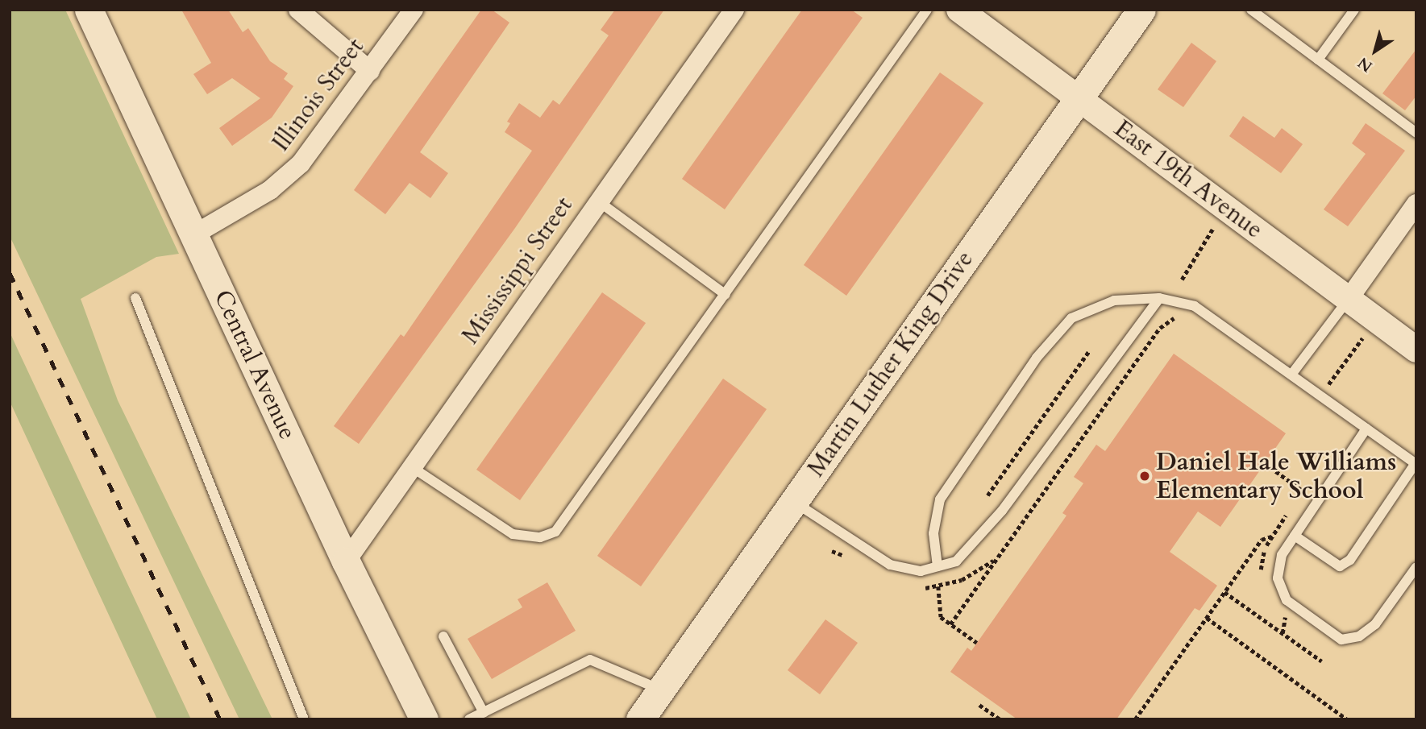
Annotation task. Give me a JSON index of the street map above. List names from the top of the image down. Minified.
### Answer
{"streets":{"main road":["Martin Luther King Drive","Central Avenue"],"street":["Illinois Street","East 19th Avenue","Mississippi Street"]},"crossings":[["Illinois Street","Central Avenue"],["East 19th Avenue","Martin Luther King Drive"],["Mississippi Street","Central Avenue"]],"places":["Daniel Hale Williams Elementary School"],"north":"bottom left"}
